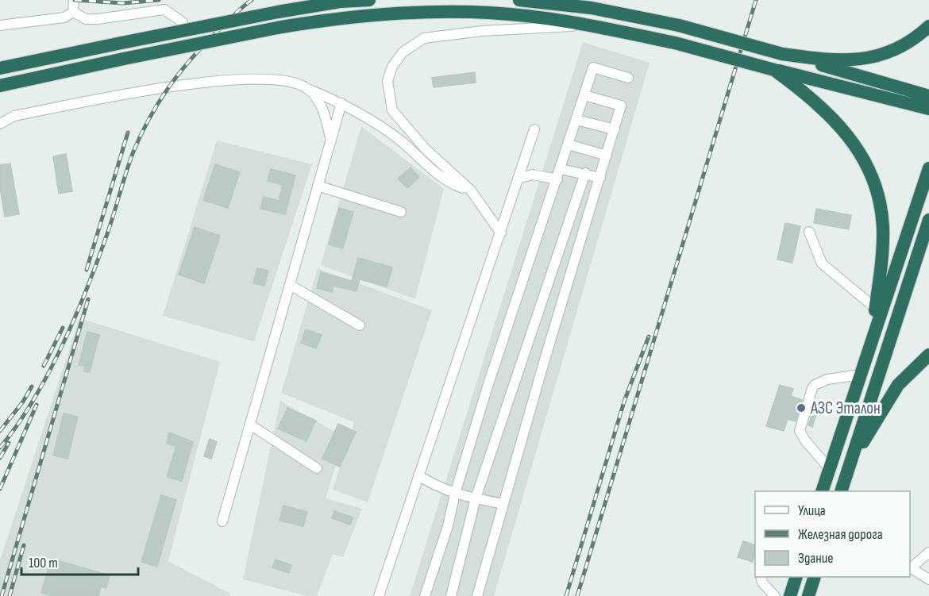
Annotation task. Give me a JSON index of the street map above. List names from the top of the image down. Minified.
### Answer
{"places":["АЗС Эталон"],"legend":["Улица","Железная дорога","Здание"],"scale_bar":"100 m"}
